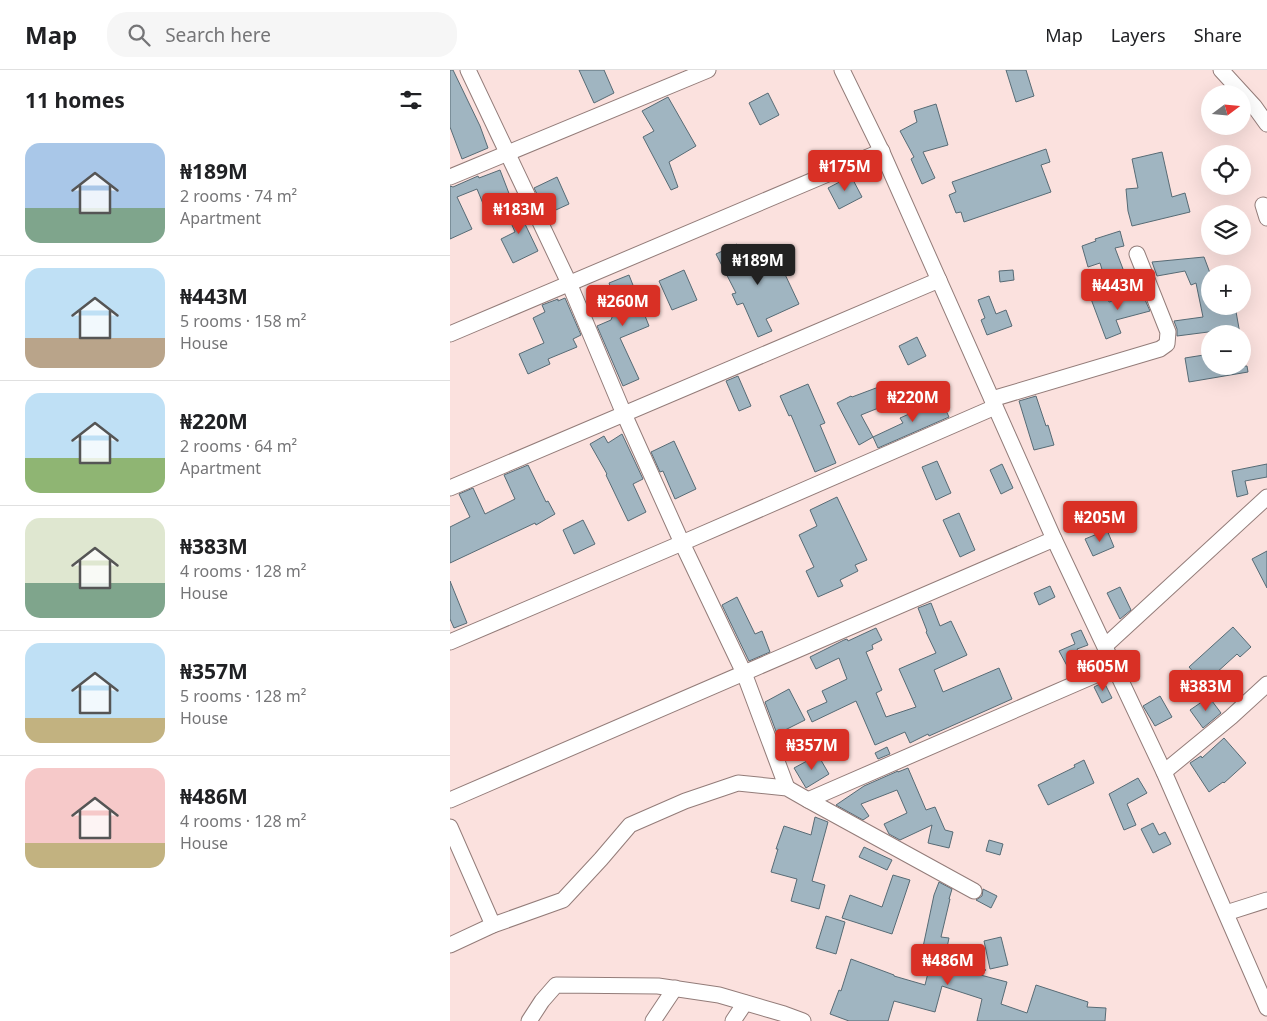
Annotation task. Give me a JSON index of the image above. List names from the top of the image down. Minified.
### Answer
{"north":"right","page":{"header":"Map","search":"Search here","nav":["Map","Layers","Share"],"heading":"11 homes","map_buttons":["+","−"],"list":[{"name":"₦189M","note":"2 rooms · 74 m² · Apartment"},{"name":"₦443M","note":"5 rooms · 158 m² · House"},{"name":"₦220M","note":"2 rooms · 64 m² · Apartment"},{"name":"₦383M","note":"4 rooms · 128 m² · House"},{"name":"₦357M","note":"5 rooms · 128 m² · House"},{"name":"₦486M","note":"4 rooms · 128 m² · House"}],"price":["₦175M","₦183M","₦189M","₦443M","₦260M","₦220M","₦205M","₦605M","₦383M","₦357M","₦486M"]}}
